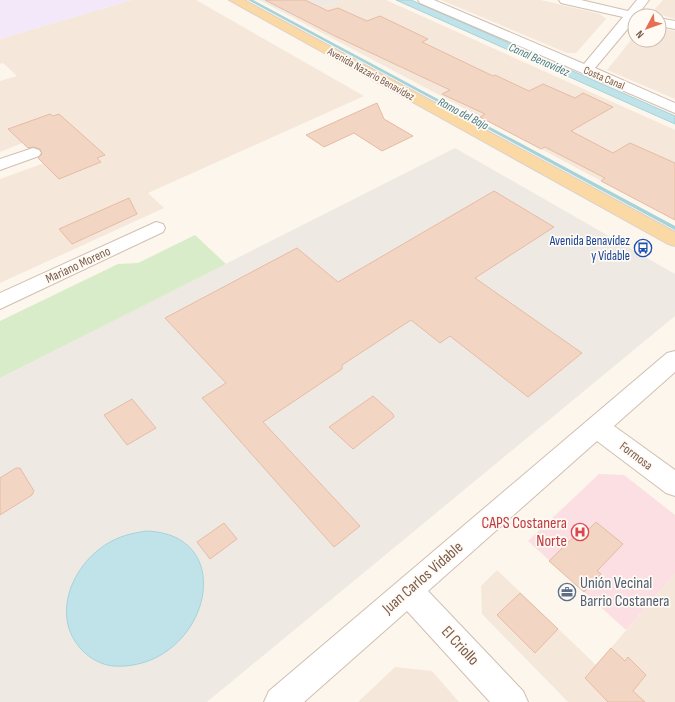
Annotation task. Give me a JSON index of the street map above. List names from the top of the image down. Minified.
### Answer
{"streets":{"main road":["Avenida Nazario Benavídez"],"street":["Costa Canal","Mariano Moreno","Formosa","Juan Carlos Vidable","El Criollo"]},"crossings":[["Formosa","Juan Carlos Vidable"],["Juan Carlos Vidable","El Criollo"]],"water":["Canal Benavídez","Ramo del Bajo"],"places":{"bus stop":["Avenida Benavídez y Vidable"],"hospital":["CAPS Costanera Norte"],"office":["Unión Vecinal Barrio Costanera"]},"north":"bottom left"}
